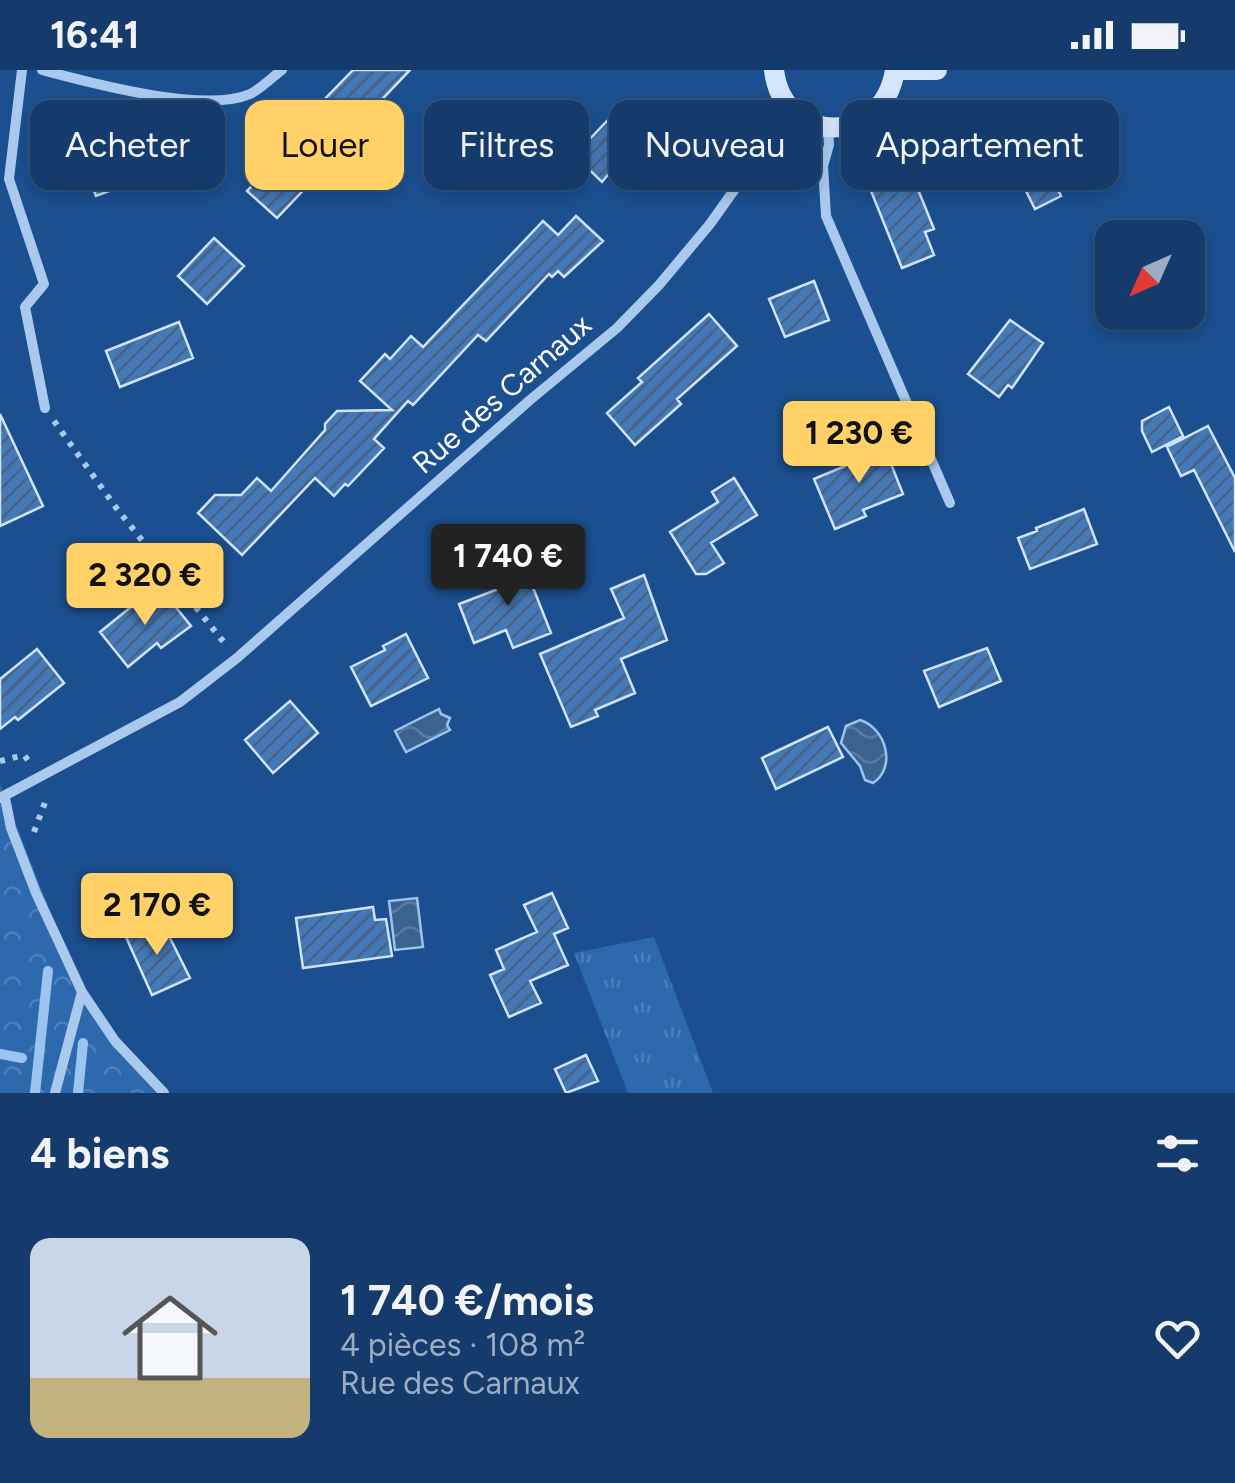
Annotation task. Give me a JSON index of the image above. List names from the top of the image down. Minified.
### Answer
{"streets":{"street":["Rue des Carnaux"]},"north":"bottom left","page":{"status":"16:41","chip":["Acheter","Louer","Filtres","Nouveau","Appartement"],"price":["1 230 €","1 740 €","2 320 €","2 170 €"],"heading":"4 biens","list":[{"name":"1 740 €/mois","note":"4 pièces · 108 m² · Rue des Carnaux"}]}}
